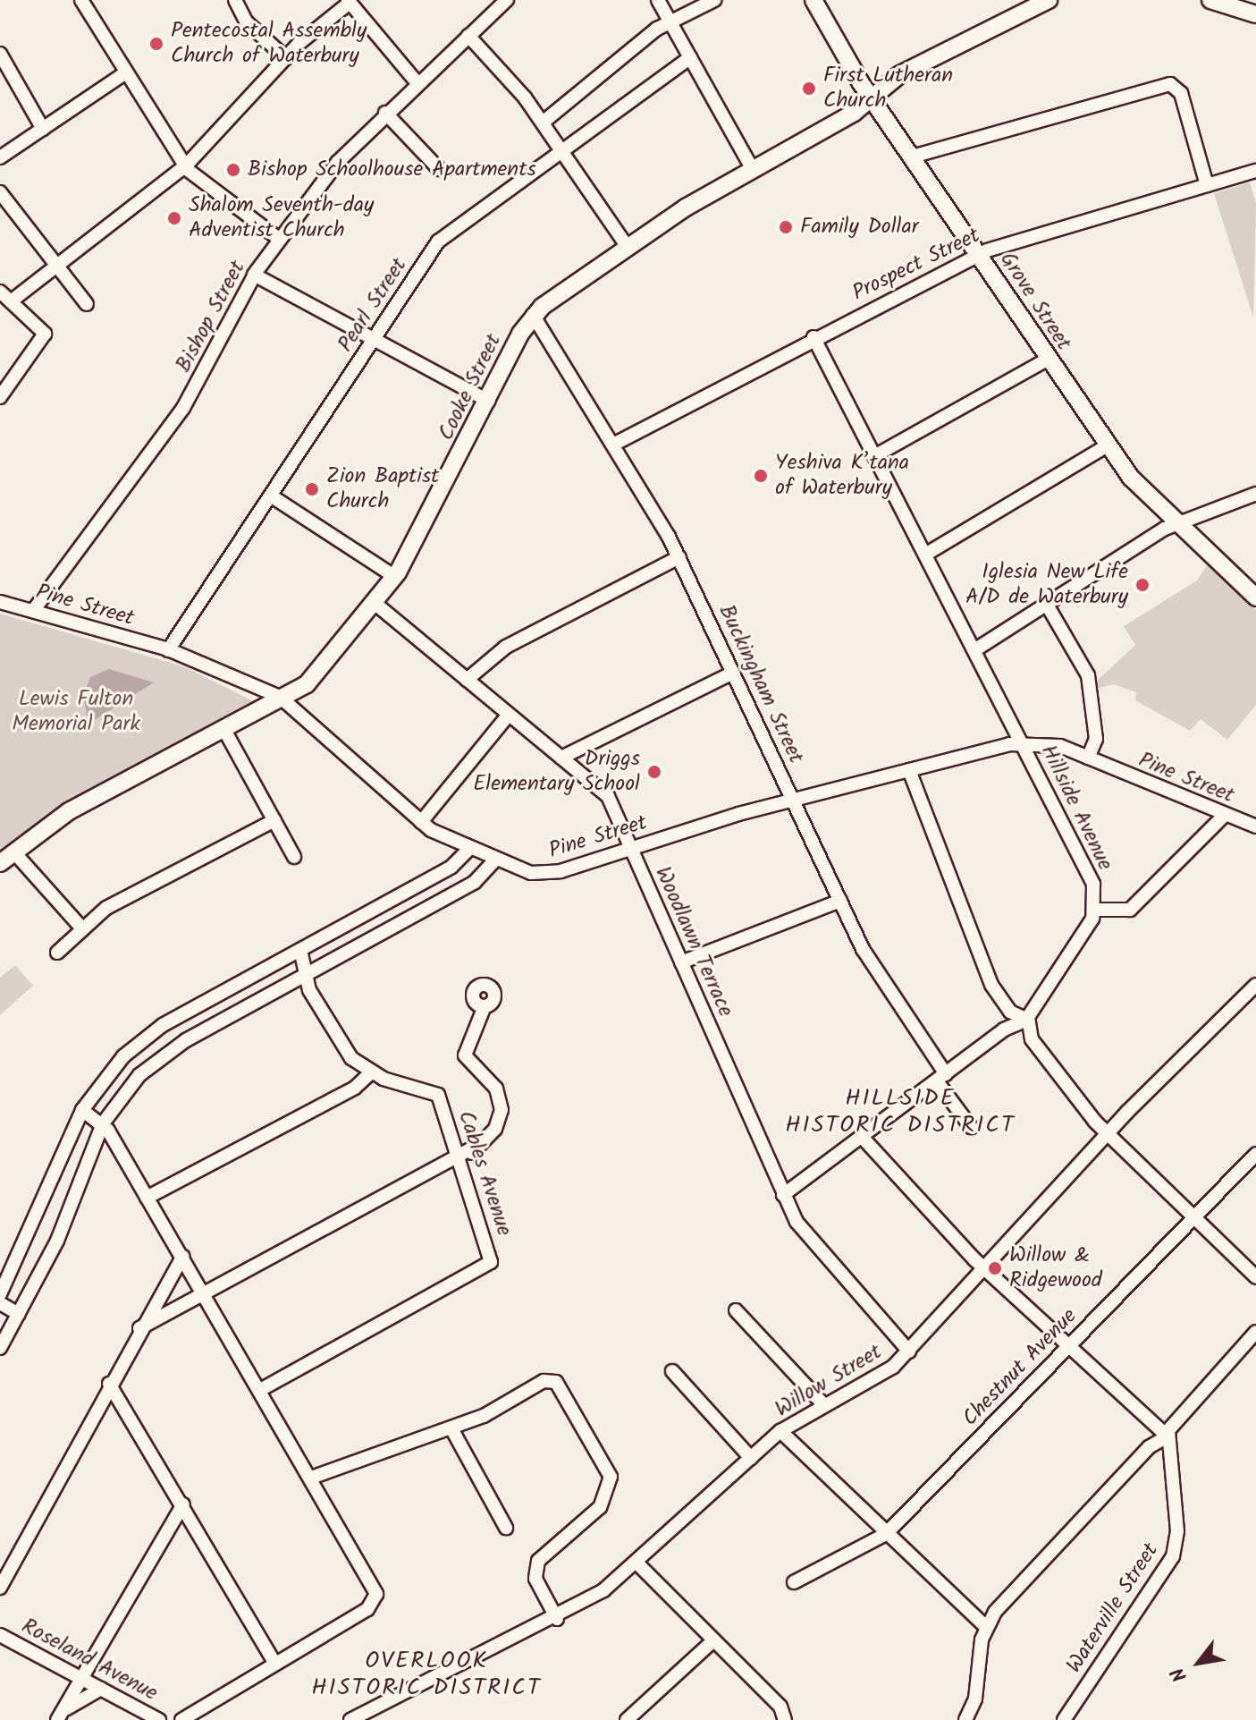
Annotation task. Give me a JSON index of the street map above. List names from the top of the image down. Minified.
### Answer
{"streets":{"main road":["Grove Street","Cooke Street"],"street":["Prospect Street","Pearl Street","Bishop Street","Pine Street","Buckingham Street","Hillside Avenue","Woodlawn Terrace","Cables Avenue","Chestnut Avenue","Willow Street","Waterville Street","Roseland Avenue"]},"crossings":[["Prospect Street","Grove Street"],["Prospect Street","Buckingham Street"],["Prospect Street","Hillside Avenue"],["Grove Street","Cooke Street"],["Pearl Street","Pine Street"],["Bishop Street","Pine Street"],["Cooke Street","Pine Street"],["Cooke Street","Buckingham Street"],["Cooke Street","Woodlawn Terrace"],["Pine Street","Buckingham Street"],["Pine Street","Hillside Avenue"],["Pine Street","Woodlawn Terrace"],["Woodlawn Terrace","Willow Street"]],"districts":["HILLSIDE HISTORIC DISTRICT","OVERLOOK HISTORIC DISTRICT"],"parks":["Lewis Fulton Memorial Park"],"places":["Pentecostal Assembly Church of Waterbury","First Lutheran Church","Bishop Schoolhouse Apartments","Shalom Seventh-day Adventist Church","Family Dollar","Yeshiva K’tana of Waterbury","Zion Baptist Church","Iglesia New Life A/D de Waterbury","Driggs Elementary School","Willow & Ridgewood"],"north":"bottom left"}
